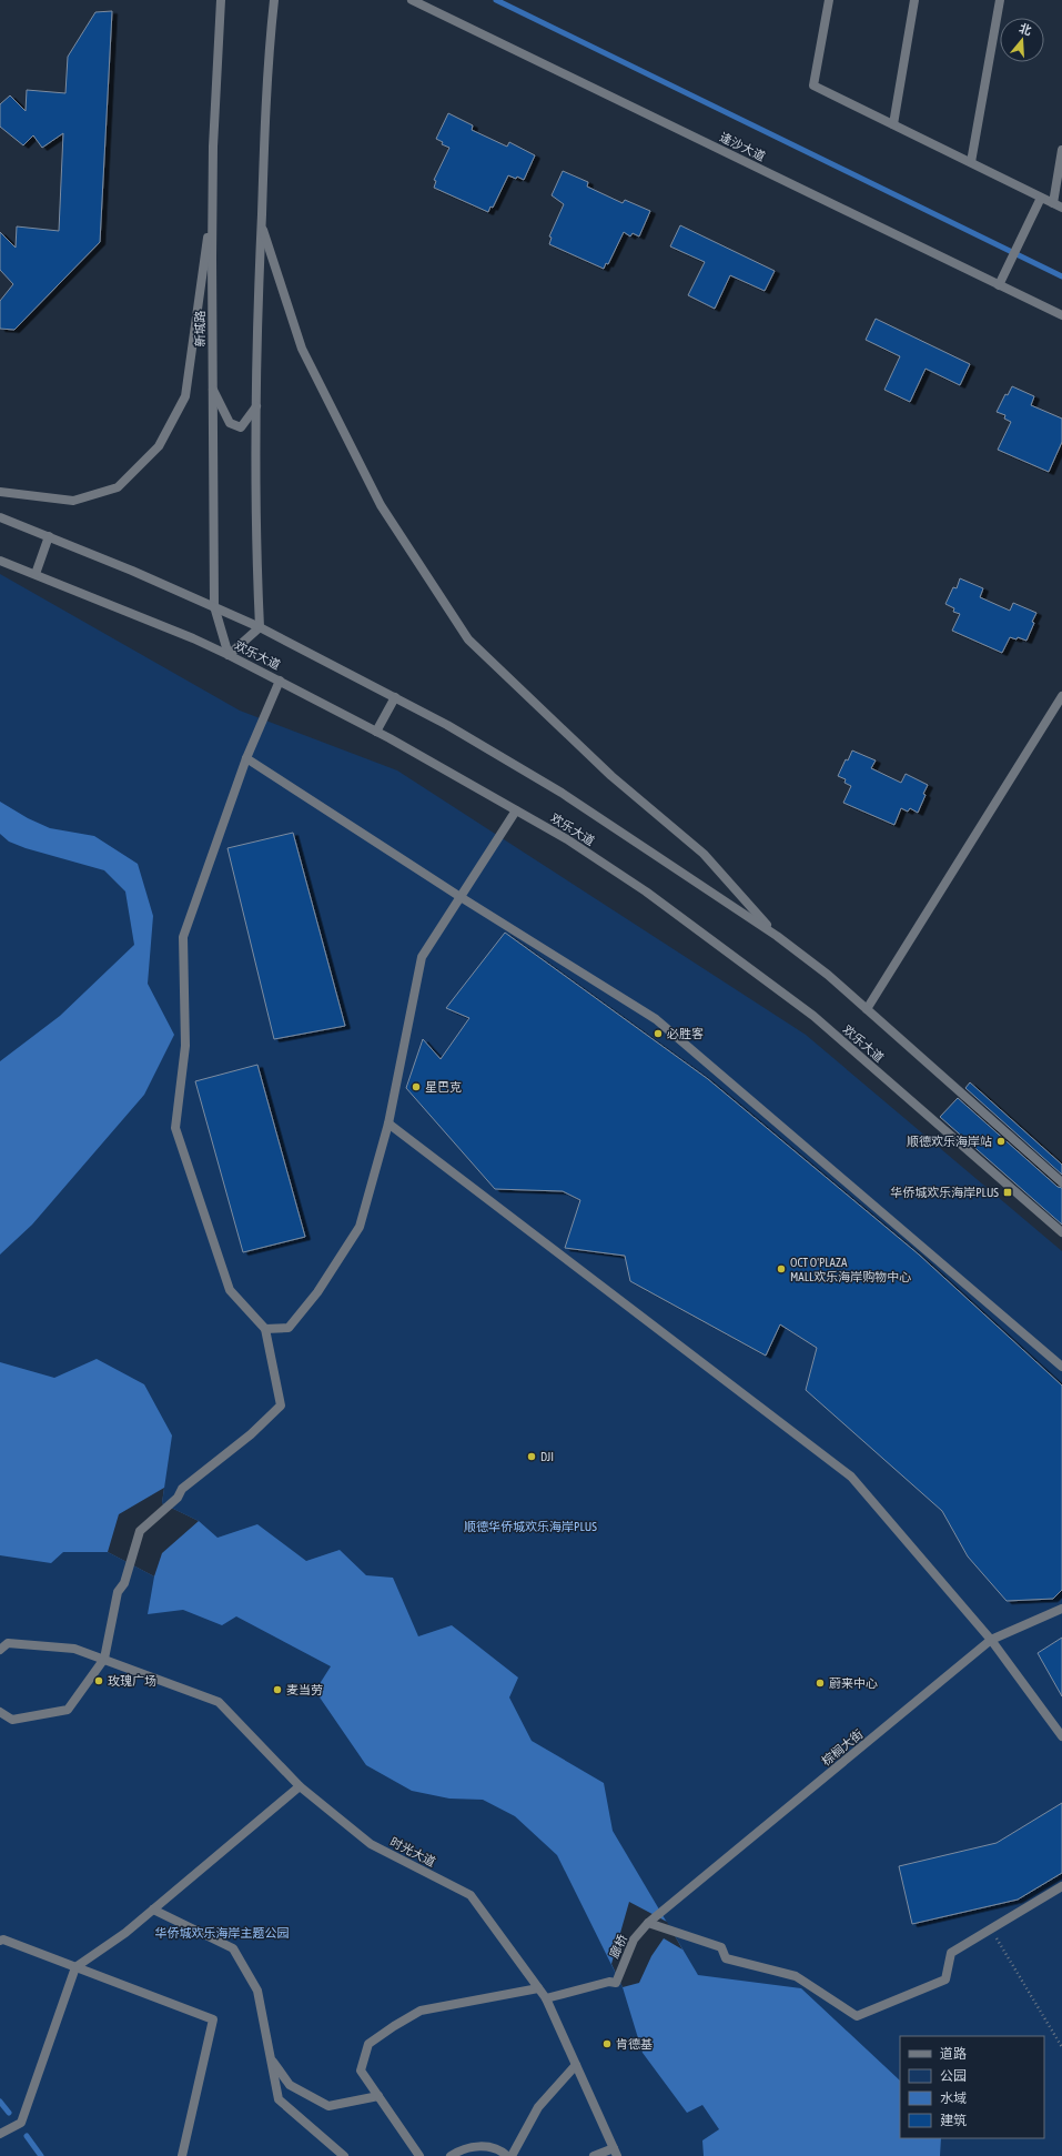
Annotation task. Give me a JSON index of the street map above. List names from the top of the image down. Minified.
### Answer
{"streets":{"street":["逢沙大道","新城路","欢乐大道","棕榈大街","时光大道","廊桥"]},"crossings":[["新城路","欢乐大道"],["棕榈大街","廊桥"],["时光大道","廊桥"]],"parks":["顺德华侨城欢乐海岸PLUS","华侨城欢乐海岸主题公园"],"places":{"other":["必胜客","星巴克","顺德欢乐海岸站","OCT O'PLAZA MALL欢乐海岸购物中心","DJI","玫瑰广场","蔚来中心","麦当劳","肯德基"],"transit":["华侨城欢乐海岸PLUS"]},"legend":["道路","公园","水域","建筑"],"north":"top"}
